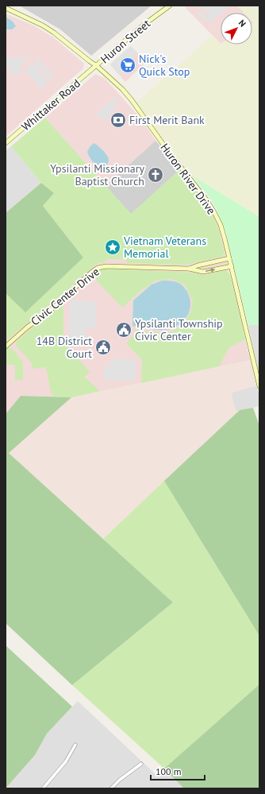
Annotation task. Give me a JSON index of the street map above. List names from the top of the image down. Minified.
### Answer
{"streets":{"main road":["Huron Street","Whittaker Road","Huron River Drive","Civic Center Drive"]},"crossings":[["Huron Street","Whittaker Road"],["Huron Street","Huron River Drive"],["Whittaker Road","Huron River Drive"],["Huron River Drive","Civic Center Drive"]],"places":{"supermarket":["Nick's Quick Stop"],"bank":["First Merit Bank"],"church":["Ypsilanti Missionary Baptist Church"],"place":["Vietnam Veterans Memorial"],"public building":["Ypsilanti Township Civic Center","14B District Court"]},"scale_bar":"100 m","north":"top right"}
